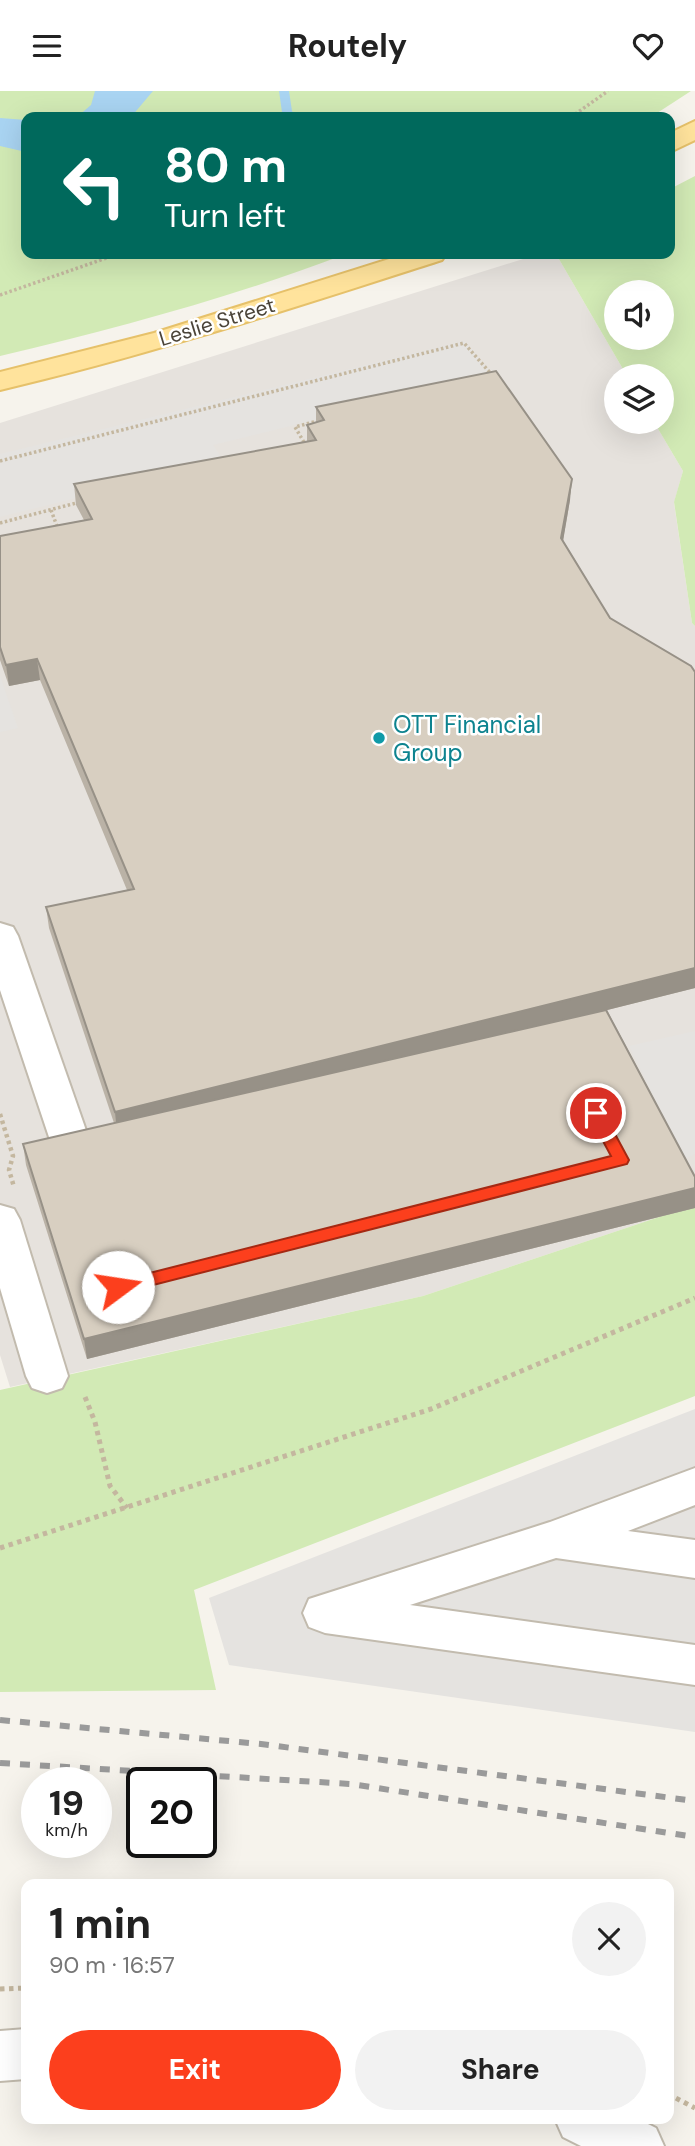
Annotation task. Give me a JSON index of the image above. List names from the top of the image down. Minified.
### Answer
{"streets":{"main road":["Leslie Street"]},"places":["OTT Financial Group"],"page":{"header":"Routely","turn":["80 m","Turn left"],"speed":"19 km/h","limit":"20","heading":["1 min","90 m · 16:57"],"buttons":["Exit","Share"]}}
